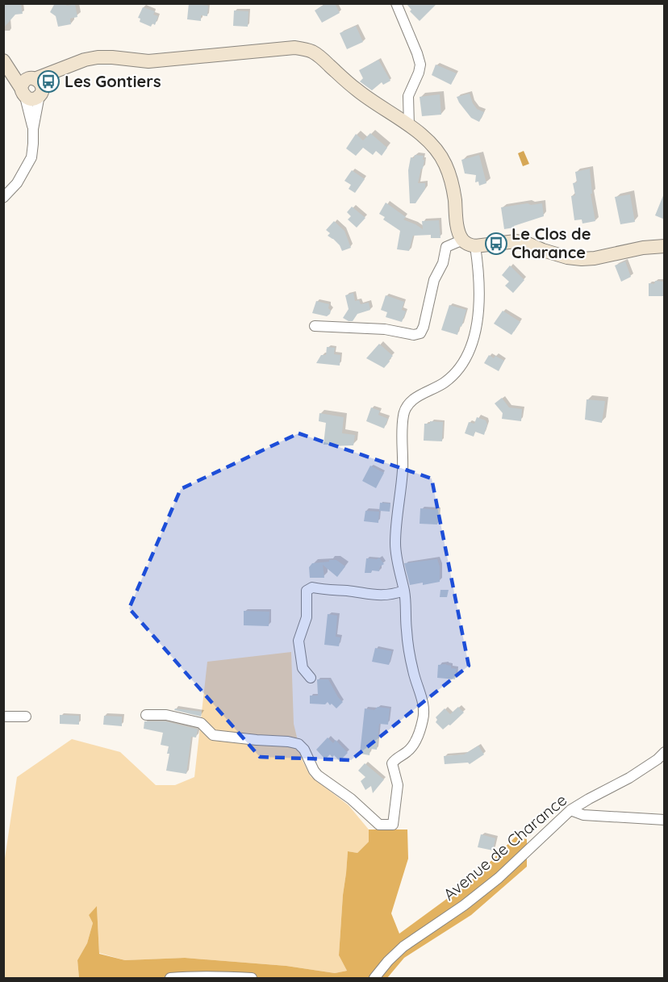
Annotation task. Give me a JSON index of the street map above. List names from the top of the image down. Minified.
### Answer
{"streets":{"street":["Avenue de Charance"]},"places":{"bus stop":["Les Gontiers","Le Clos de Charance"]}}
